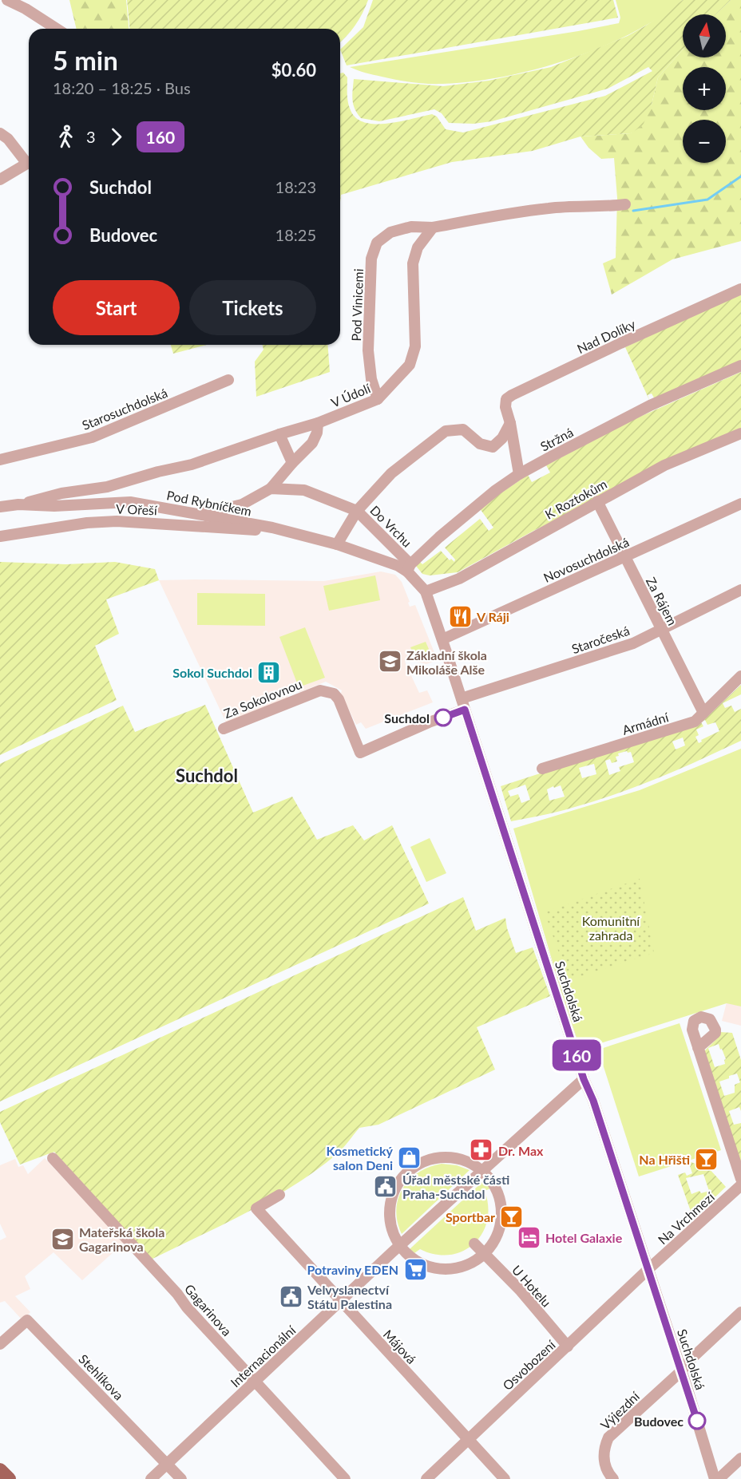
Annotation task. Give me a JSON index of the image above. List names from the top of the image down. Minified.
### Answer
{"streets":{"street":["Pod Vinicemi","Nad Dolíky","V Údolí","Starosuchdolská","Stržná","K Roztokům","Pod Rybníčkem","V Ořeší","Do Vrchu","Novosuchdolská","Za Rájem","Staročeská","Za Sokolovnou","Armádní","Suchdolská","Na Vrchmezí","U Hotelu","Gagarinova","Májová","Internacionální","Osvobození","Stehlíkova","Výjezdní"]},"crossings":[["Pod Vinicemi","V Údolí"],["Nad Dolíky","Stržná"],["V Údolí","Pod Rybníčkem"],["Stržná","Pod Rybníčkem"],["Stržná","Do Vrchu"],["Stržná","Suchdolská"],["K Roztokům","Za Rájem"],["K Roztokům","Suchdolská"],["Pod Rybníčkem","V Ořeší"],["Pod Rybníčkem","Do Vrchu"],["Pod Rybníčkem","Suchdolská"],["Do Vrchu","Suchdolská"],["Novosuchdolská","Za Rájem"],["Novosuchdolská","Suchdolská"],["Za Rájem","Staročeská"],["Za Rájem","Armádní"],["Staročeská","Suchdolská"],["Za Sokolovnou","Suchdolská"],["Suchdolská","Na Vrchmezí"],["Suchdolská","Internacionální"],["Suchdolská","Osvobození"],["Suchdolská","Výjezdní"],["Na Vrchmezí","Osvobození"],["U Hotelu","Osvobození"],["Gagarinova","Internacionální"],["Májová","Internacionální"],["Májová","Osvobození"],["Internacionální","Stehlíkova"]],"districts":["Suchdol"],"parks":["Komunitní zahrada"],"places":{"restaurant":["V Ráji"],"school or university":["Základní škola Mikoláše Alše","Mateřská škola Gagarinova"],"building":["Sokol Suchdol"],"other":["Suchdol","Budovec"],"pharmacy":["Dr. Max"],"shop":["Kosmetický salon Deni"],"bar":["Na Hřišti","Sportbar"],"public building":["Úřad městské části Praha-Suchdol","Velvyslanectví Státu Palestina"],"hotel":["Hotel Galaxie"],"supermarket":["Potraviny EDEN"]},"lines":["bus line 160"],"north":"top","page":{"on_map":"160","map_buttons":["+","−"],"heading":["5 min","18:20 – 18:25 · Bus","$0.60"],"legs":["3","160"],"list":[{"name":"Suchdol","value":"18:23"},{"name":"Budovec","value":"18:25"}],"buttons":["Start","Tickets"]}}
